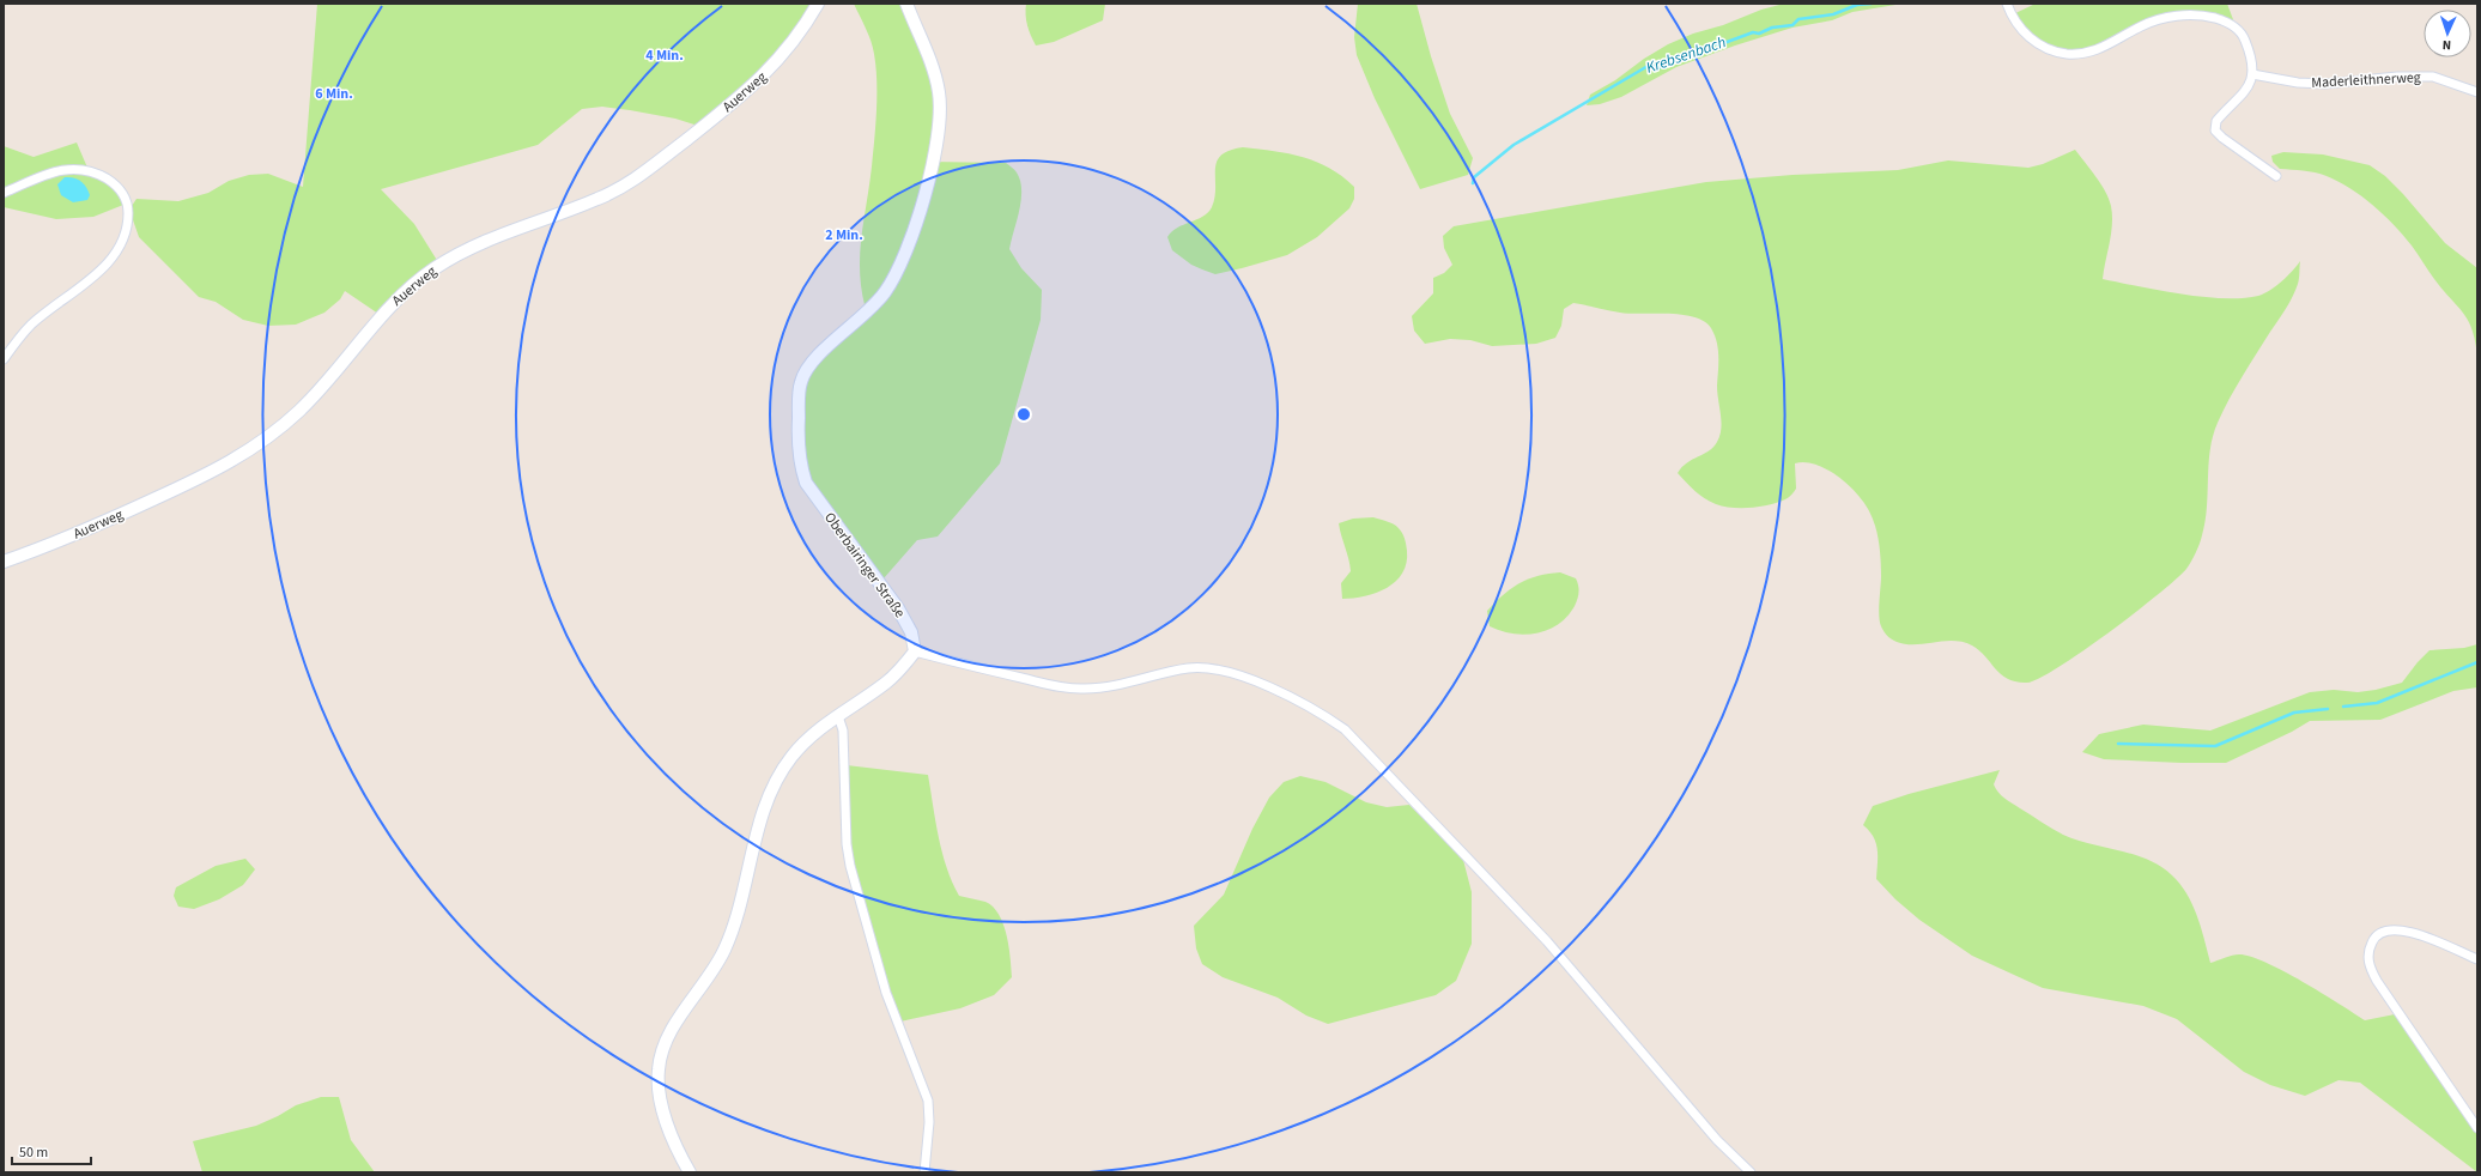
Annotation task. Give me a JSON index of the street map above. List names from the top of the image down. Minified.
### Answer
{"streets":{"street":["Maderleithnerweg","Auerweg","Oberbairinger Straße"]},"water":["Krebsenbach"],"scale_bar":"50 m","north":"bottom","rings":["4 Min.","6 Min.","2 Min."]}
